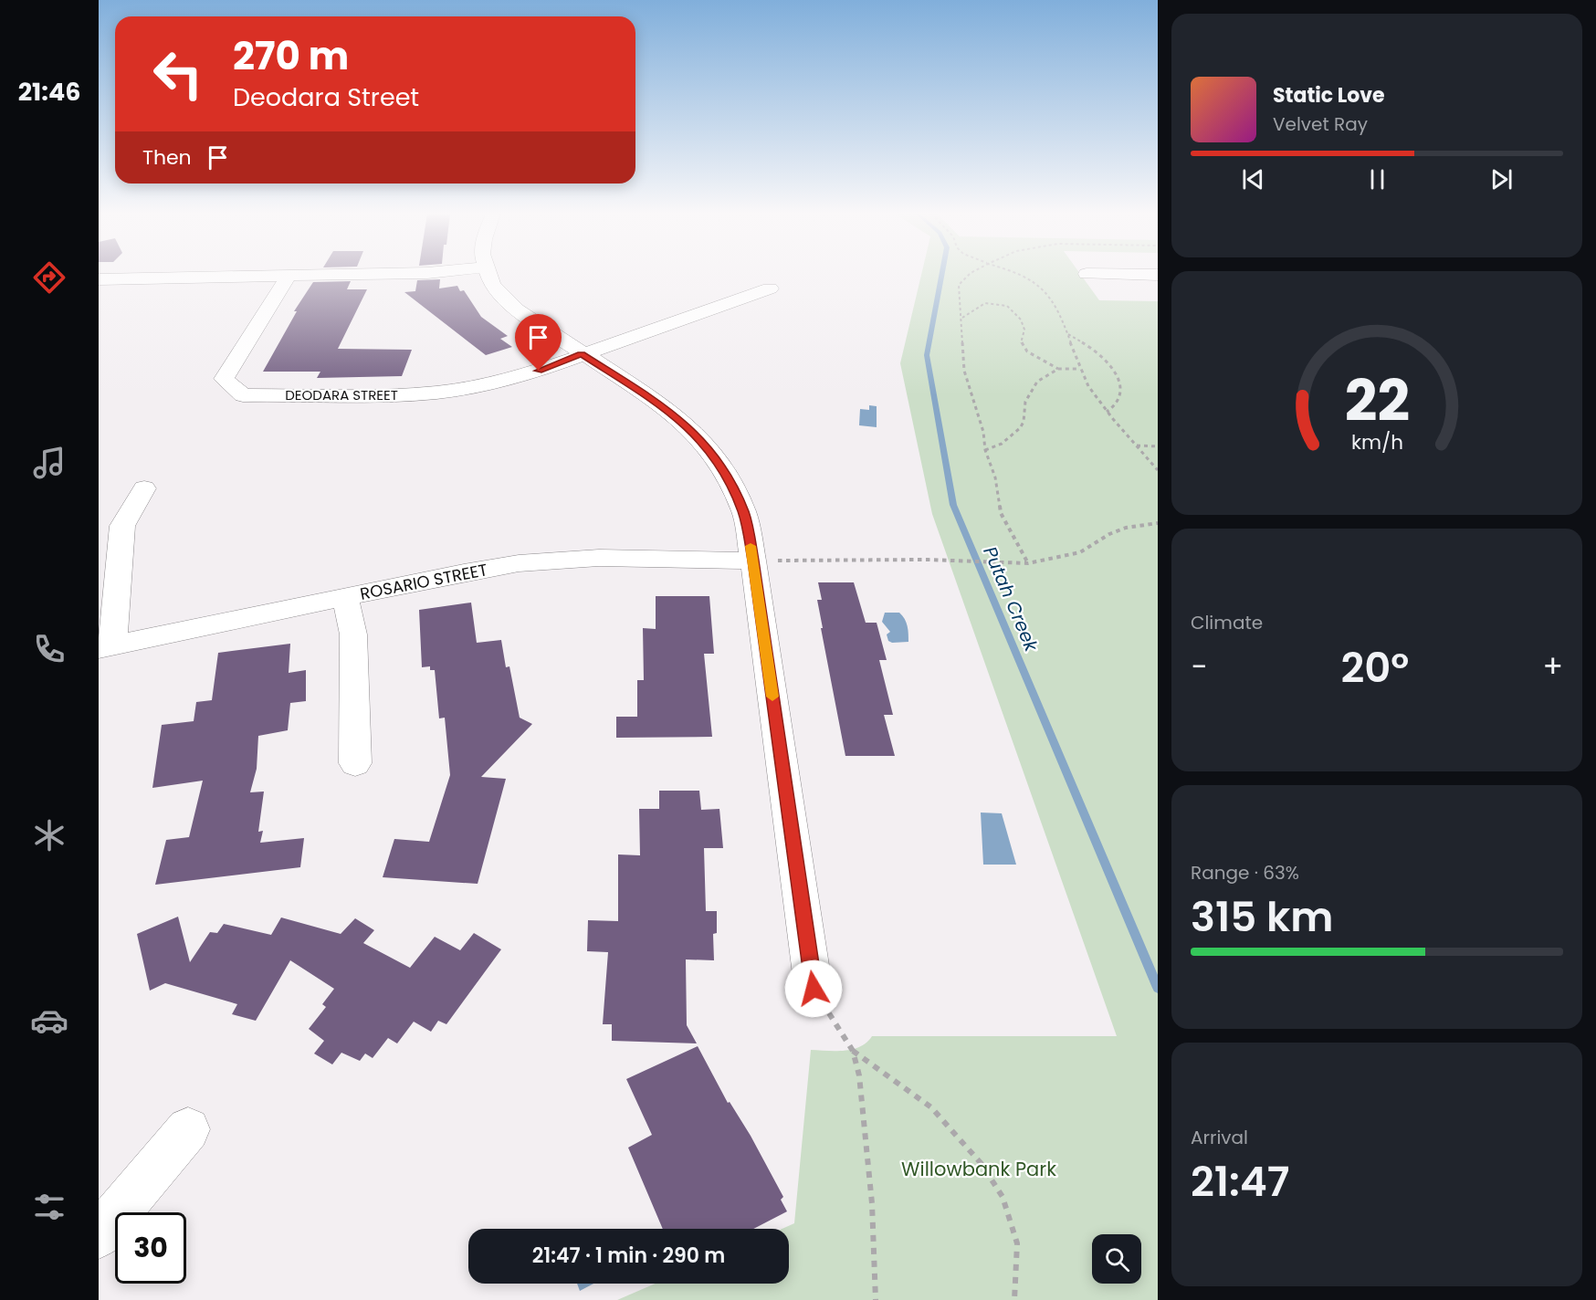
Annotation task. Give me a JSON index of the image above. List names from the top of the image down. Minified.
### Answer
{"streets":{"street":["DEODARA STREET","ROSARIO STREET"]},"water":["Putah Creek"],"parks":["Willowbank Park"],"page":{"tabs":"21:46","turn":["270 m","Deodara Street"],"song":["Static Love","Velvet Ray"],"then":"Then","tile":["Climate",["Range · 63%","315 km"],["Arrival","21:47"]],"heat":["−","20°","+"],"limit":"30","trip":"21:47 · 1 min · 290 m","gauge":["22","km/h"]}}
